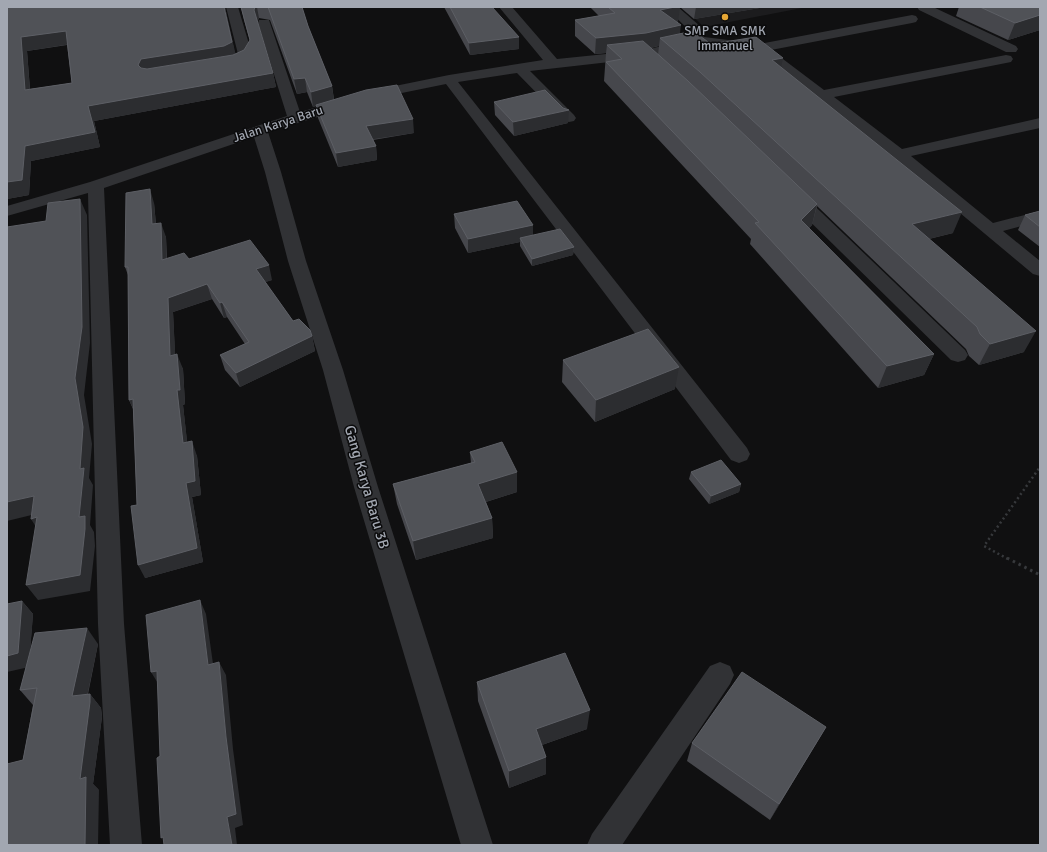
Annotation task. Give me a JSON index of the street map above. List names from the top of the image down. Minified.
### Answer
{"streets":{"street":["Jalan Karya Baru","Gang Karya Baru 3B"]},"crossings":[["Jalan Karya Baru","Gang Karya Baru 3B"]],"places":["SMP SMA SMK Immanuel"]}
